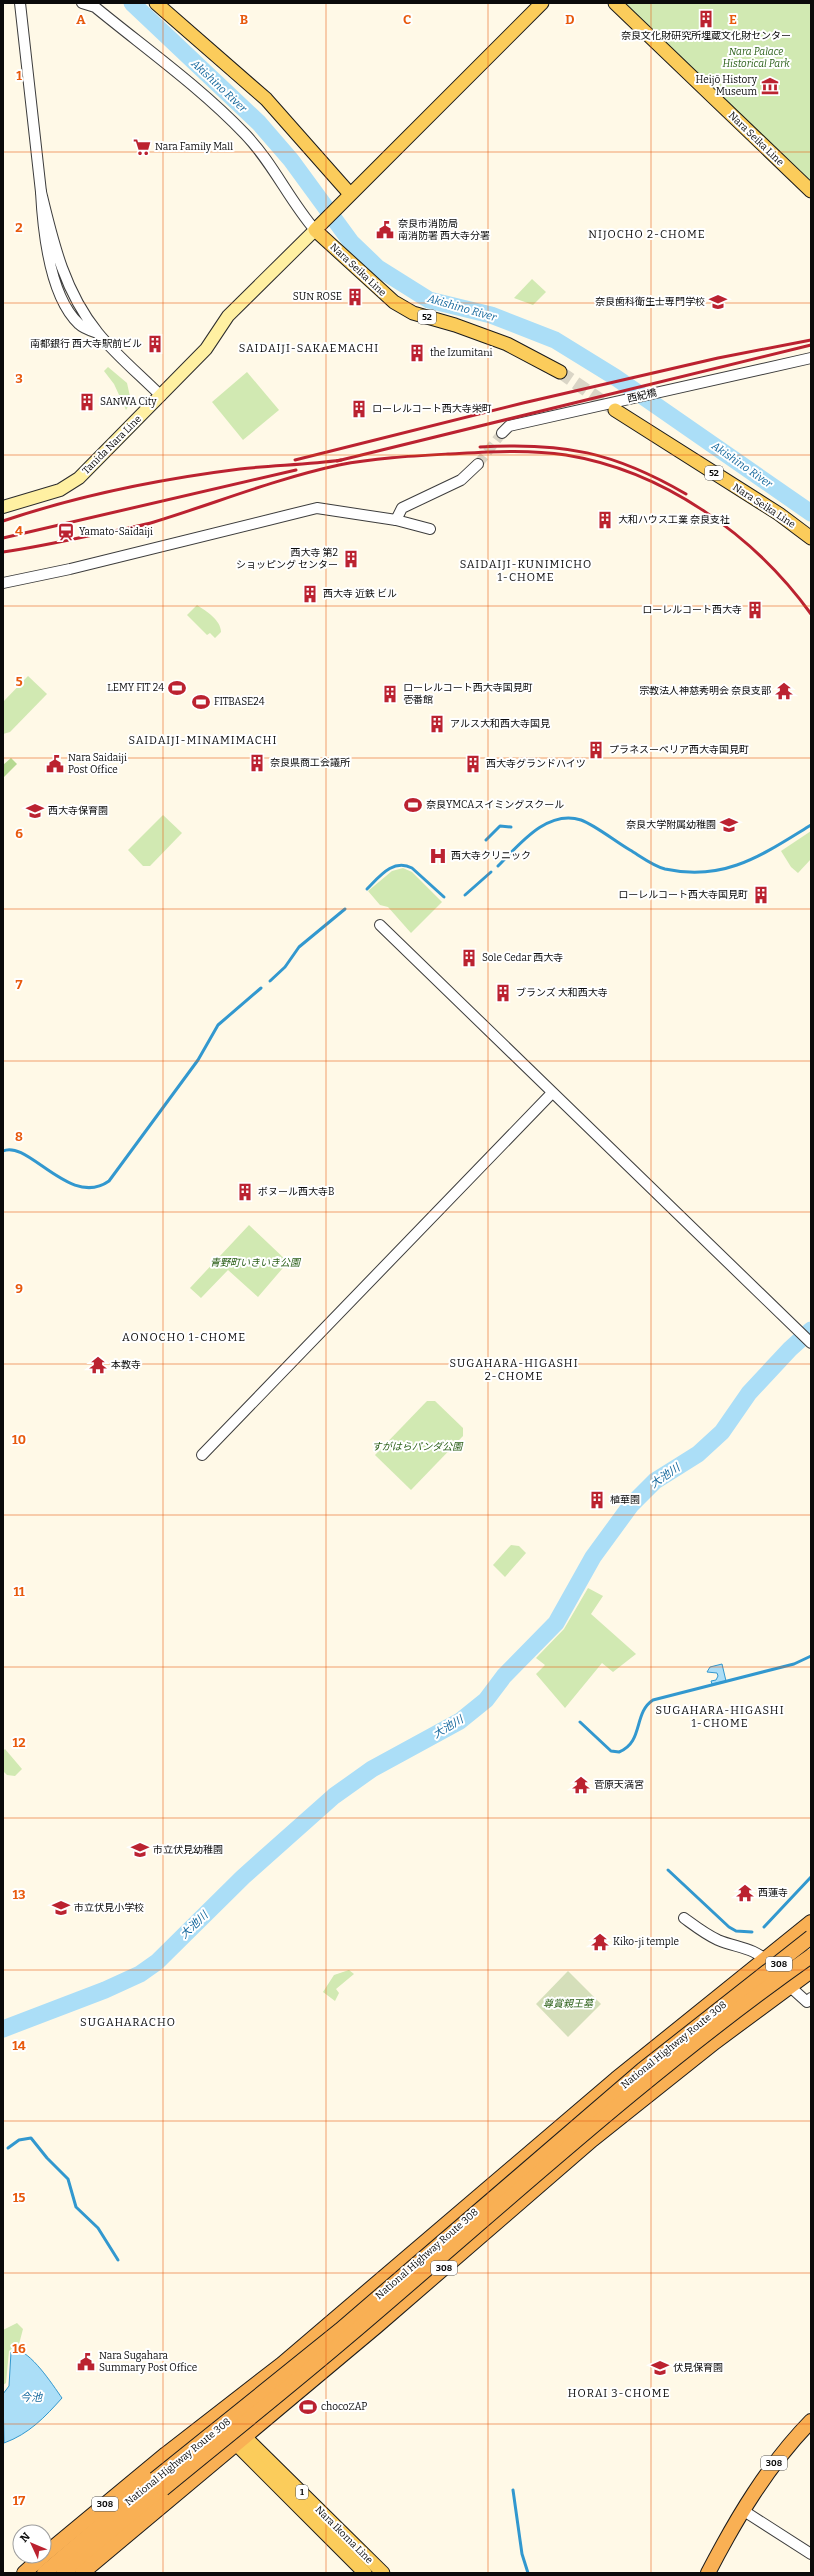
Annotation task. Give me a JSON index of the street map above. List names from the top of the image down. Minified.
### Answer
{"streets":{"highway":["308","National Highway Route 308"],"main road":["Nara Seika Line","52","Tanida Nara Line","1","Nara Ikoma Line"],"street":["西紀橋"]},"crossings":[["Nara Seika Line","西紀橋"],["Nara Seika Line","Tanida Nara Line"],["308","National Highway Route 308"],["308","Nara Ikoma Line"],["National Highway Route 308","Nara Ikoma Line"]],"districts":["NIJOCHO 2-CHOME","SAIDAIJI-SAKAEMACHI","SAIDAIJI-KUNIMICHO 1-CHOME","SAIDAIJI-MINAMIMACHI","AONOCHO 1-CHOME","SUGAHARA-HIGASHI 2-CHOME","SUGAHARA-HIGASHI 1-CHOME","SUGAHARACHO","HORAI 3-CHOME"],"water":["Akishino River","大池川","今池"],"parks":["Nara Palace Historical Park","青野町いきいき公園","すがはらパンダ公園","尊賞親王墓"],"places":{"building":["奈良文化財研究所埋蔵文化財センター","SUN ROSE","南都銀行 西大寺駅前ビル","the Izumitani","SANWA City","ローレルコート西大寺栄町","大和ハウス工業 奈良支社","西大寺 第2 ショッピング センター","西大寺 近鉄 ビル","ローレルコート西大寺","ローレルコート西大寺国見町 壱番館","アルス大和西大寺国見","プラネスーペリア西大寺国見町","奈良県商工会議所","西大寺グランドハイツ","ローレルコート西大寺国見町","Sole Cedar 西大寺","ブランズ 大和西大寺","ボヌール西大寺B","植華園"],"museum":["Heijō History Museum"],"supermarket":["Nara Family Mall"],"public building":["奈良市消防局 南消防署 西大寺分署","Nara Saidaiji Post Office","Nara Sugahara Summary Post Office"],"school or university":["奈良歯科衛生士専門学校","西大寺保育園","奈良大学附属幼稚園","市立伏見幼稚園","市立伏見小学校","伏見保育園"],"station":["Yamato-Saidaiji"],"sports":["LEMY FIT 24","FITBASE24","奈良YMCAスイミングスクール","chocoZAP"],"temple":["宗教法人神慈秀明会 奈良支部","本教寺","菅原天満宮","西蓮寺","Kiko-ji temple"],"hospital":["西大寺クリニック"]},"north":"top left","grid":{"columns":["A","B","C","D","E"],"rows":["1","2","3","4","5","6","7","8","9","10","11","12","13","14","15","16","17"]}}
